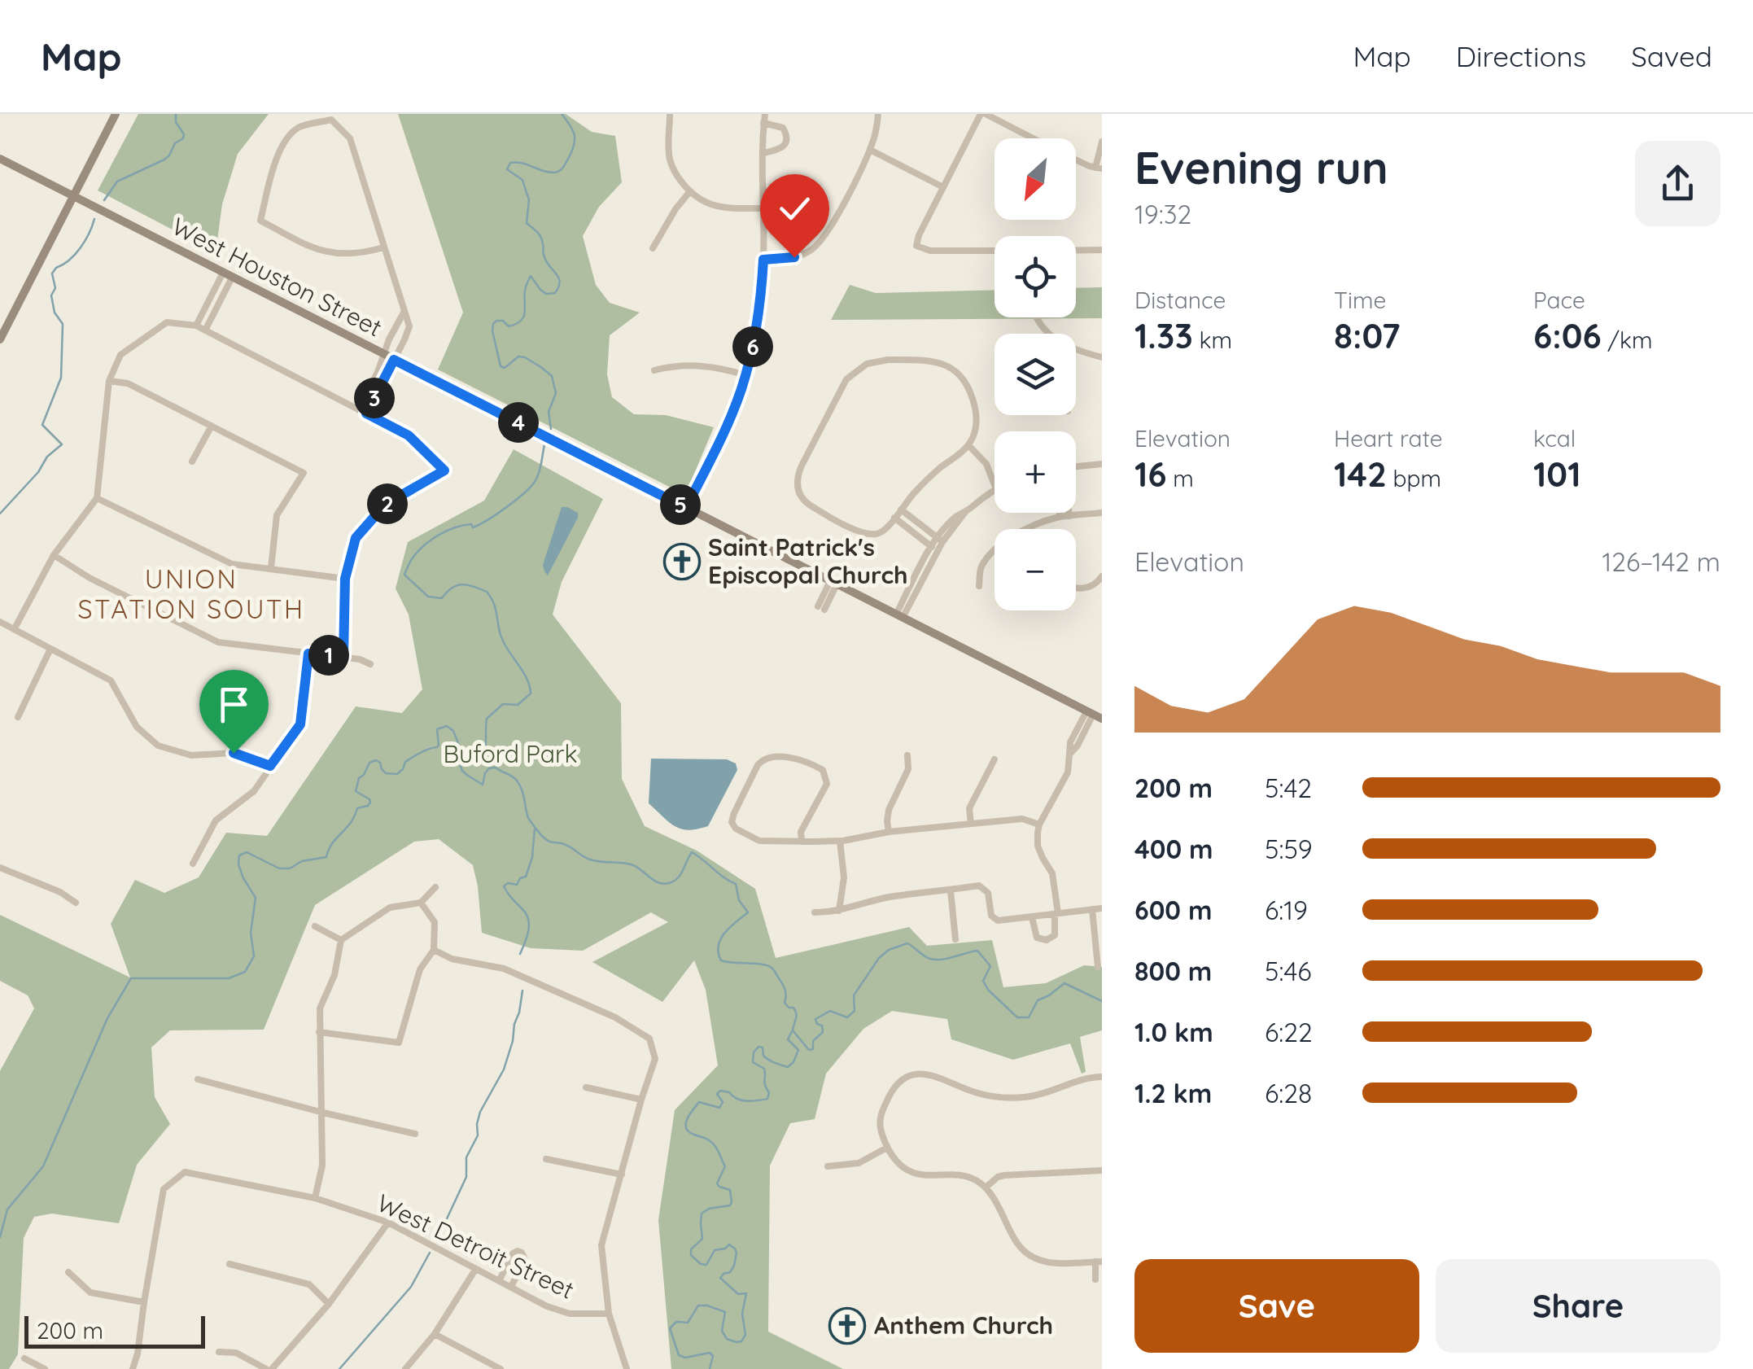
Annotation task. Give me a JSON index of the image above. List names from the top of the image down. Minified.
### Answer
{"streets":{"main road":["West Houston Street"],"street":["West Detroit Street"]},"districts":["UNION STATION SOUTH"],"parks":["Buford Park"],"places":{"church":["Saint Patrick's Episcopal Church","Anthem Church"]},"scale_bar":"200 m","north":"bottom left","page":{"header":"Map","nav":["Map","Directions","Saved"],"heading":["Evening run","19:32"],"map_buttons":["+","−"],"stats":[["Distance","1.33 km"],["Time","8:07"],["Pace","6:06 /km"],["Elevation","16 m"],["Heart rate","142 bpm"],["kcal","101"]],"pins":["6","3","4","2","5","1"],"chart":["Elevation","126–142 m"],"list":[{"name":"200 m","note":"5:42"},{"name":"400 m","note":"5:59"},{"name":"600 m","note":"6:19"},{"name":"800 m","note":"5:46"},{"name":"1.0 km","note":"6:22"},{"name":"1.2 km","note":"6:28"}],"buttons":["Save","Share"],"scale":"200 m"}}
